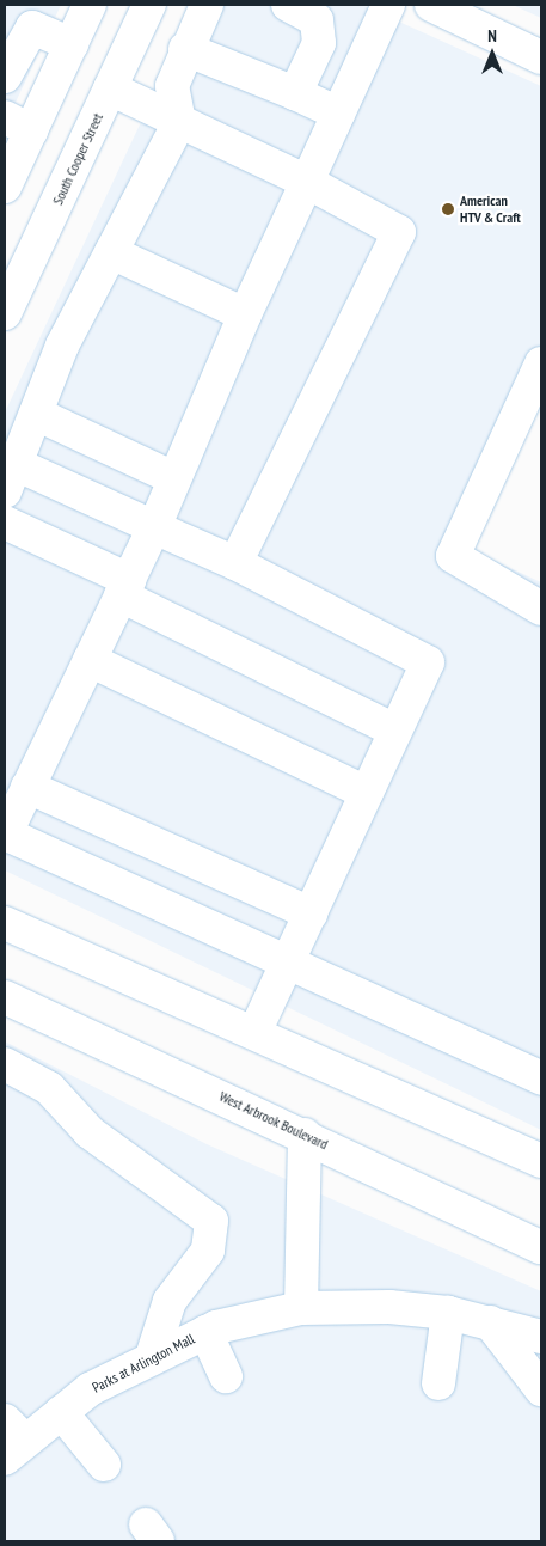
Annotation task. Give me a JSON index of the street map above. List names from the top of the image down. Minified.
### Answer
{"streets":{"street":["South Cooper Street","West Arbrook Boulevard","Parks at Arlington Mall"]},"places":["American HTV & Craft"],"north":"top"}
